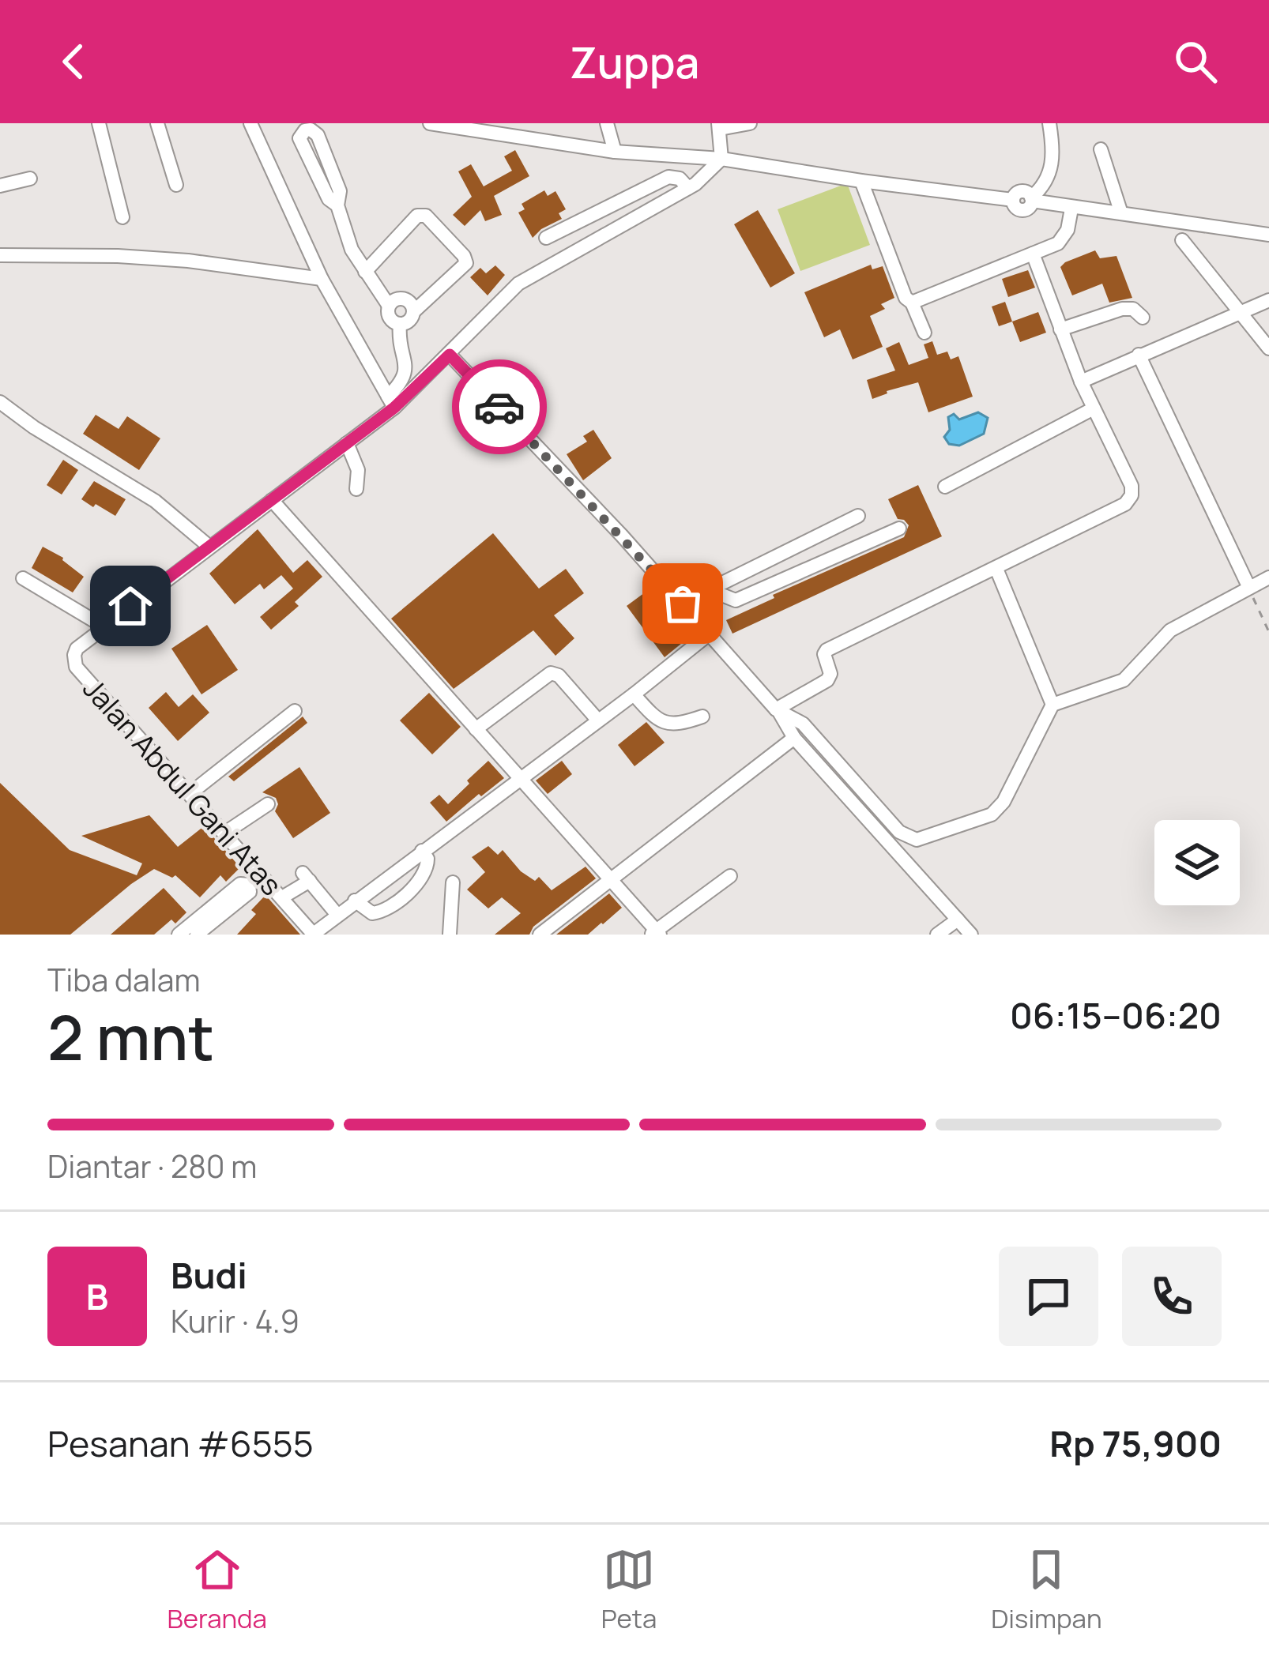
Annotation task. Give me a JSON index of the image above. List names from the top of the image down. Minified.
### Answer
{"streets":{"street":["Jalan Abdul Gani Atas"]},"page":{"header":"Zuppa","heading":["2 mnt","Tiba dalam","06:15–06:20"],"panel":["Budi","Kurir · 4.9","Pesanan #6555","Rp 75,900"],"bar":"Diantar · 280 m","round":"B","tabs":["Beranda","Peta","Disimpan"]}}
